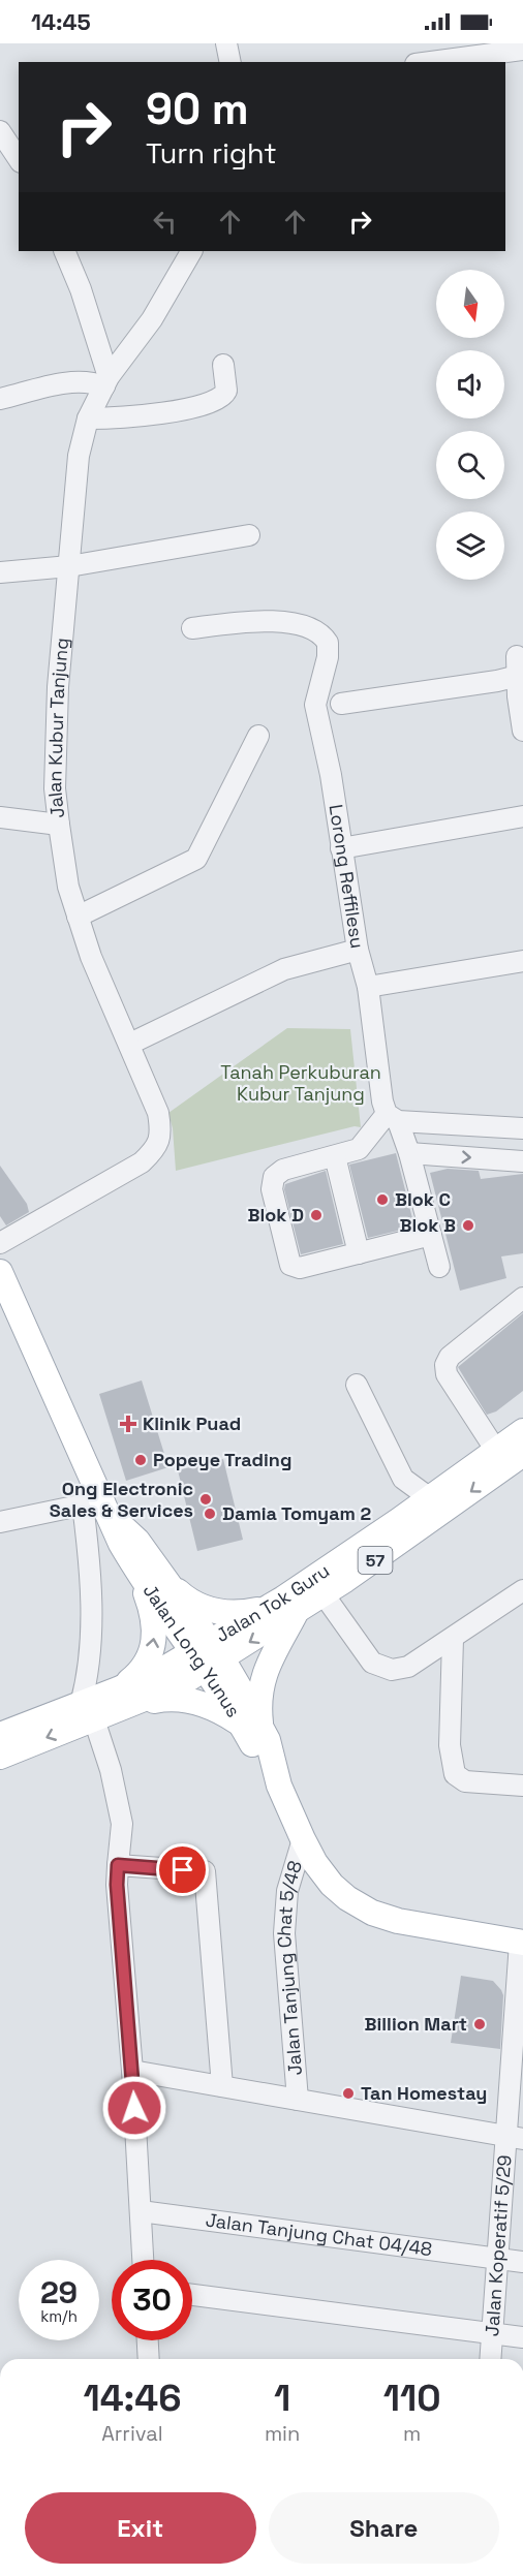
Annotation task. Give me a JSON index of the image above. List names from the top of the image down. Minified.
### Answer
{"streets":{"main road":["57","Jalan Tok Guru","Jalan Long Yunus"],"street":["Jalan Kubur Tanjung","Lorong Reffilesu","Jalan Tanjung Chat 5/48","Jalan Tanjung Chat 04/48","Jalan Koperatif 5/29"]},"crossings":[["Jalan Tok Guru","Jalan Long Yunus"],["Jalan Long Yunus","Jalan Tanjung Chat 5/48"],["Jalan Long Yunus","Jalan Koperatif 5/29"],["Jalan Tanjung Chat 04/48","Jalan Koperatif 5/29"]],"parks":["Tanah Perkuburan Kubur Tanjung"],"places":{"other":["Blok C","Blok D","Blok B","Popeye Trading","Ong Electronic Sales & Services","Damia Tomyam 2","Billion Mart","Tan Homestay"],"health":["Klinik Puad"]},"north":"bottom","page":{"status":"14:45","turn":["90 m","Turn right"],"speed":"29 km/h","limit":"30","eta":["14:46","Arrival","1","min","110","m"],"buttons":["Exit","Share"]}}
